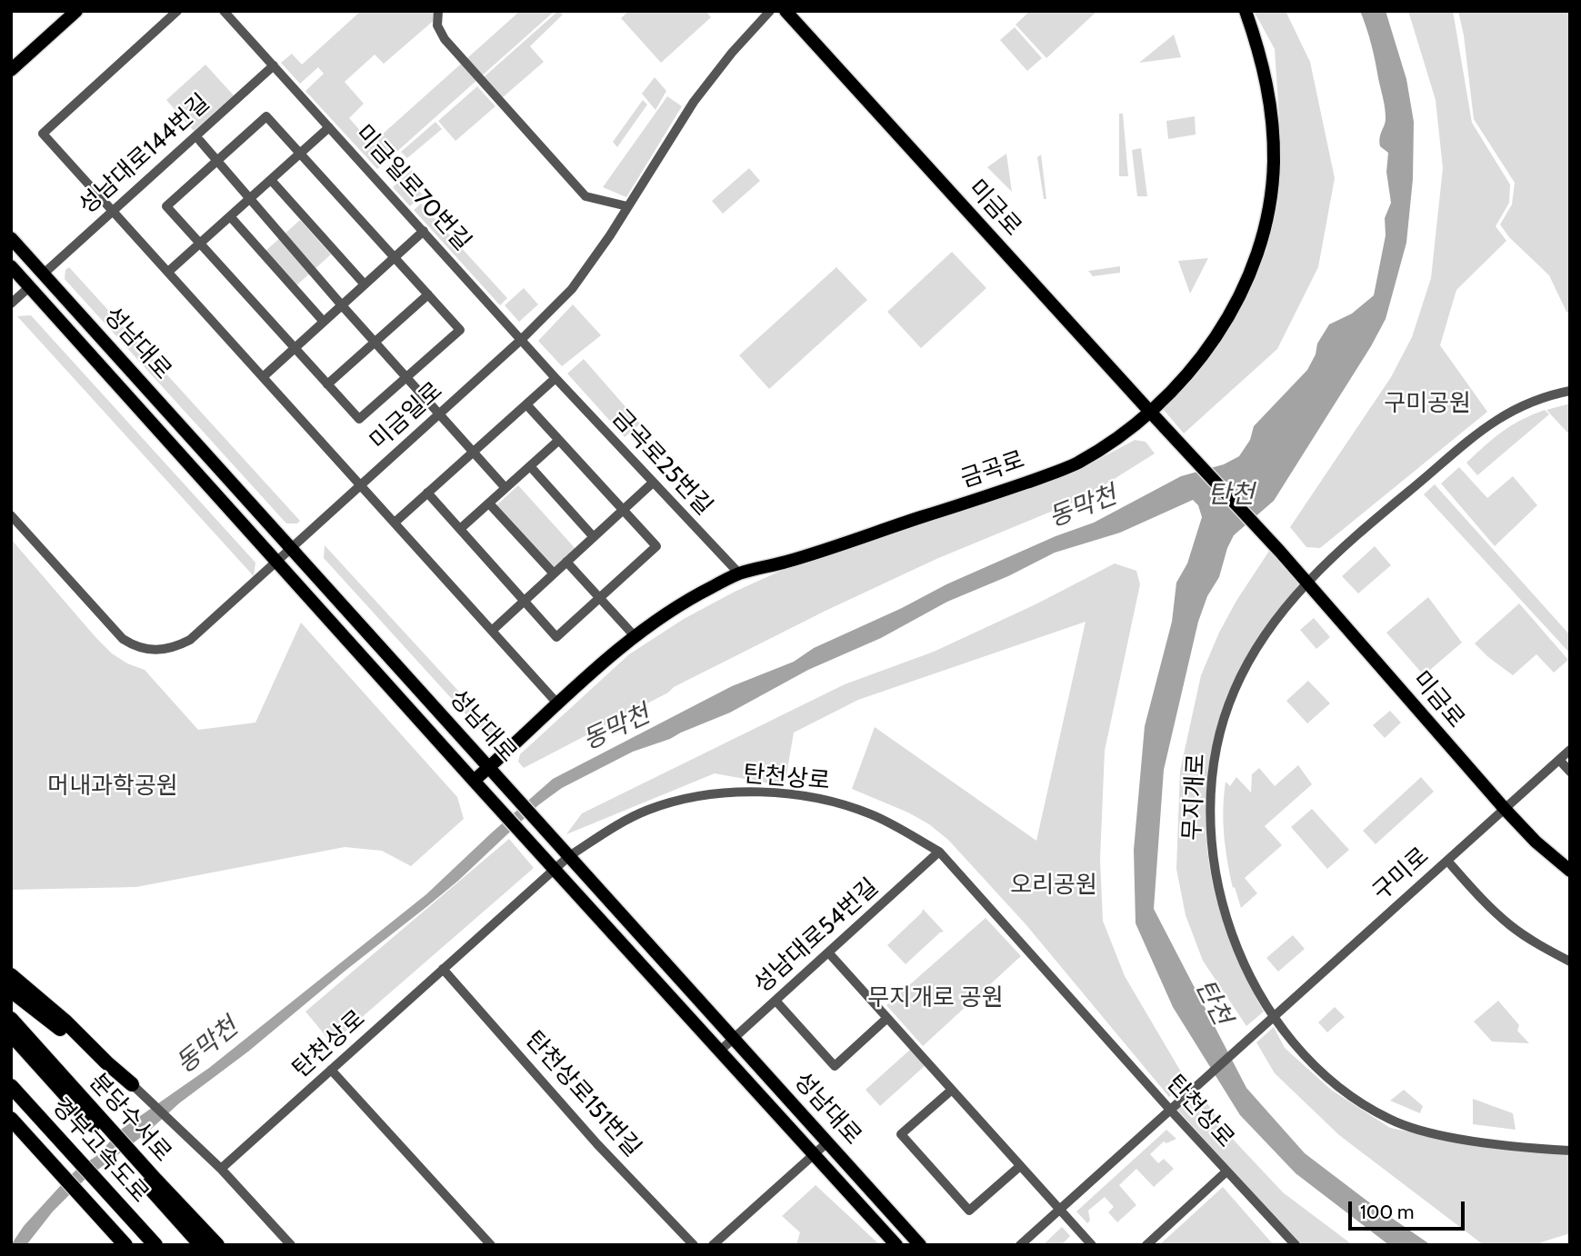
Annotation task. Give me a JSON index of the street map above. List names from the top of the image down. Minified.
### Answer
{"streets":{"highway":["분당수서로","경부고속도로"],"main road":["미금로","성남대로","금곡로"],"street":["성남대로144번길","미금일로70번길","미금일로","금곡로25번길","탄천상로","무지개로","구미로","성남대로54번길","탄천상로151번길"]},"crossings":[["성남대로144번길","미금일로70번길"],["성남대로144번길","성남대로"],["성남대로144번길","미금일로"],["미금일로70번길","미금일로"],["미금일로70번길","금곡로25번길"],["미금로","금곡로"],["미금로","무지개로"],["미금로","구미로"],["성남대로","미금일로"],["성남대로","금곡로"],["성남대로","탄천상로"],["성남대로","성남대로54번길"],["미금일로","금곡로25번길"],["금곡로25번길","금곡로"],["탄천상로","구미로"],["탄천상로","성남대로54번길"],["탄천상로","탄천상로151번길"],["탄천상로","분당수서로"],["무지개로","구미로"]],"water":["탄천","동막천"],"parks":["구미공원","머내과학공원","오리공원","무지개로 공원"],"scale_bar":"100 m"}
